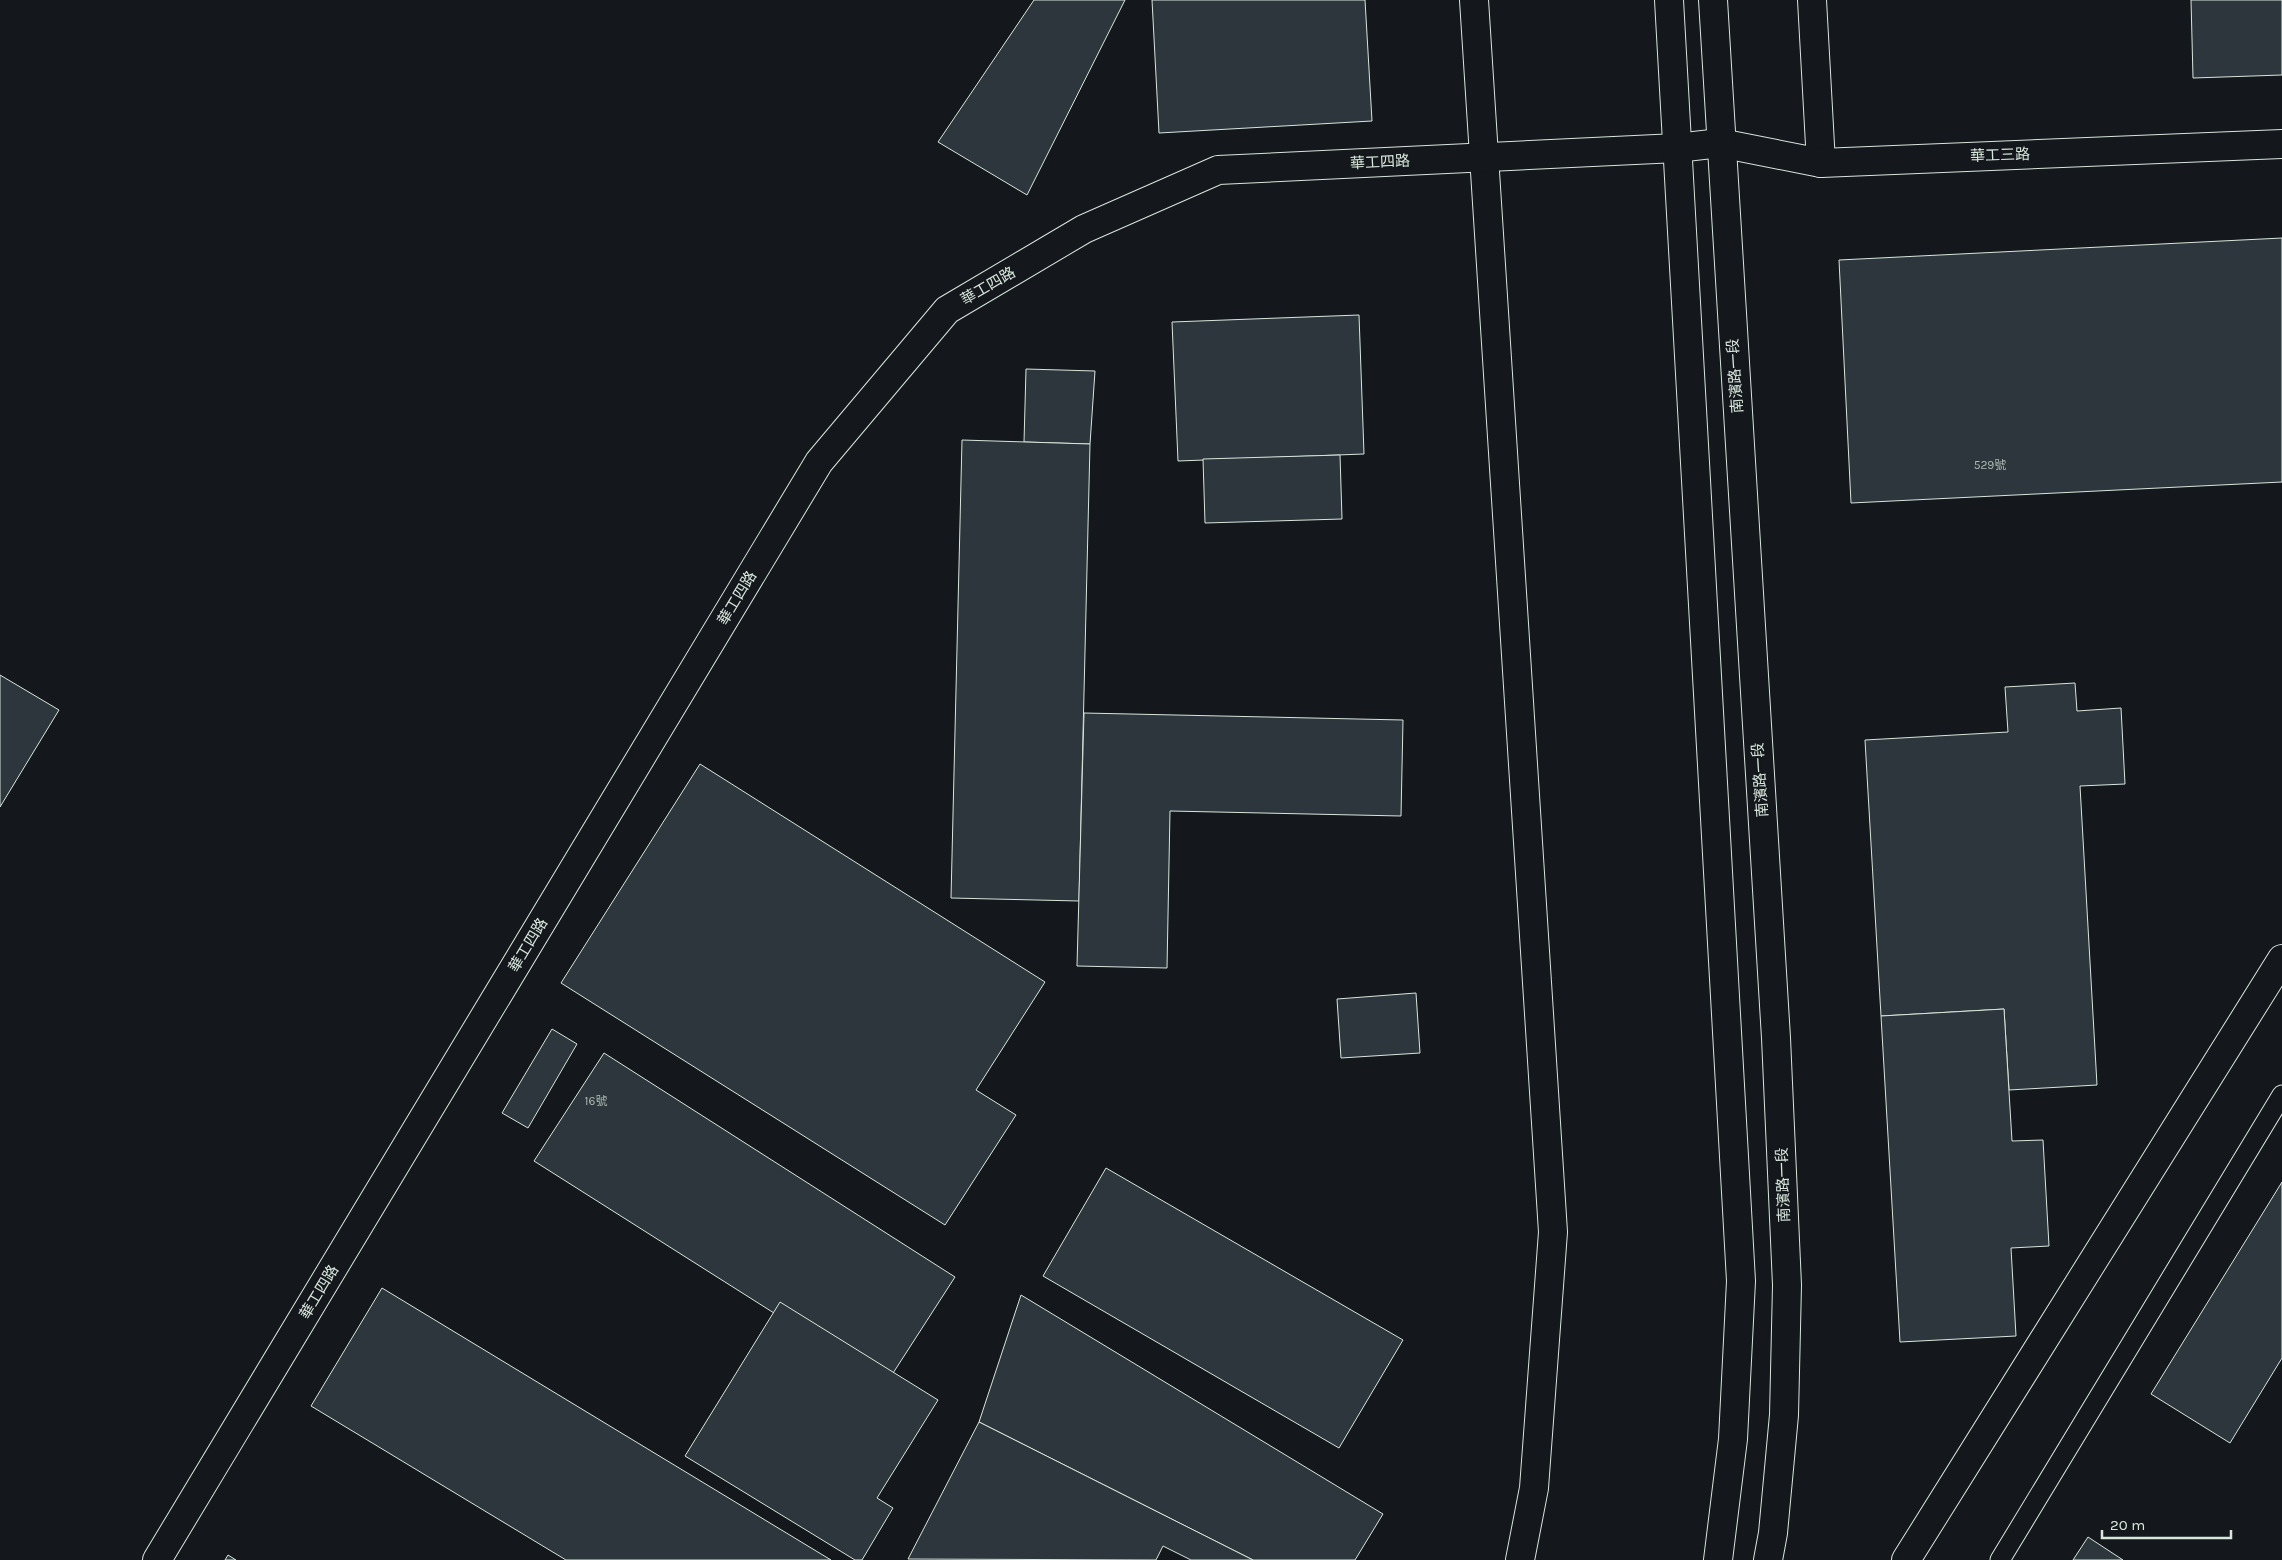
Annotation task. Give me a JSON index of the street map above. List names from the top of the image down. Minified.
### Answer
{"streets":{"street":["華工三路","華工四路","南濱路一段"]},"crossings":[["華工三路","華工四路"],["華工三路","南濱路一段"]],"house_numbers":["529號","16號"],"scale_bar":"20 m"}
